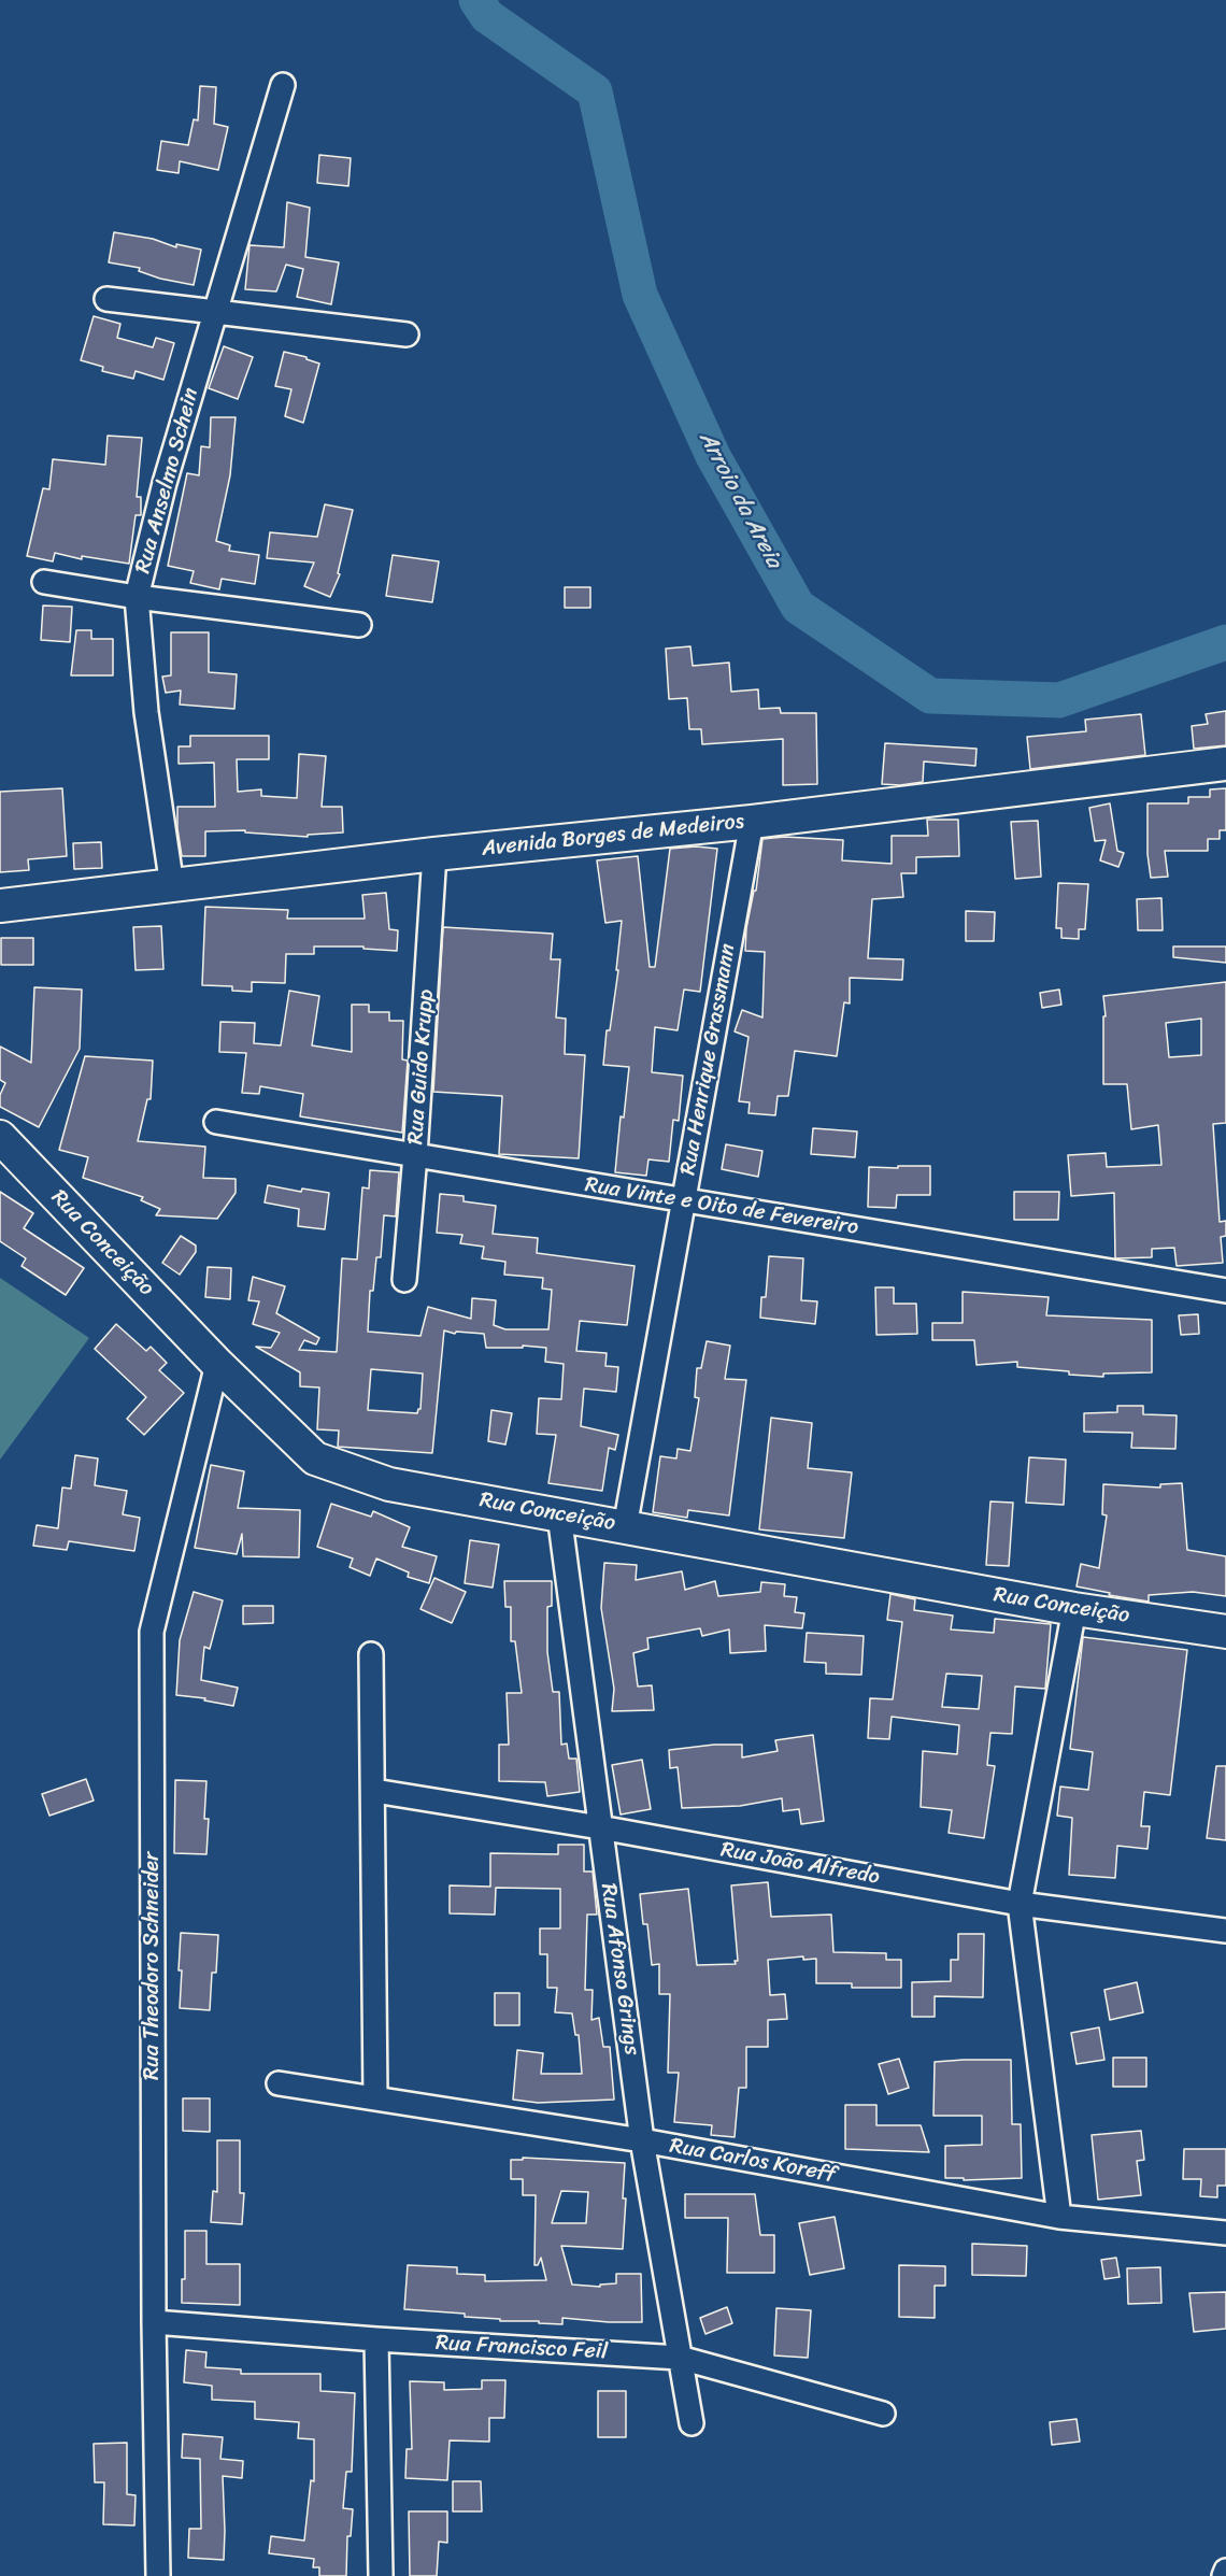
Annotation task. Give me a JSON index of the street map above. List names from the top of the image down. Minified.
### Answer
{"streets":{"main road":["Avenida Borges de Medeiros","Rua Conceição"],"street":["Rua Anselmo Schein","Rua Henrique Grassmann","Rua Guido Krupp","Rua Vinte e Oito de Fevereiro","Rua João Alfredo","Rua Theodoro Schneider","Rua Afonso Grings","Rua Carlos Koreff","Rua Francisco Feil"]},"crossings":[["Rua Anselmo Schein","Avenida Borges de Medeiros"],["Avenida Borges de Medeiros","Rua Henrique Grassmann"],["Avenida Borges de Medeiros","Rua Guido Krupp"],["Rua Henrique Grassmann","Rua Vinte e Oito de Fevereiro"],["Rua Henrique Grassmann","Rua Conceição"],["Rua Guido Krupp","Rua Vinte e Oito de Fevereiro"],["Rua Conceição","Rua Theodoro Schneider"],["Rua Conceição","Rua Afonso Grings"],["Rua João Alfredo","Rua Afonso Grings"],["Rua Theodoro Schneider","Rua Francisco Feil"],["Rua Afonso Grings","Rua Carlos Koreff"],["Rua Afonso Grings","Rua Francisco Feil"]],"water":["Arroio da Areia"]}
